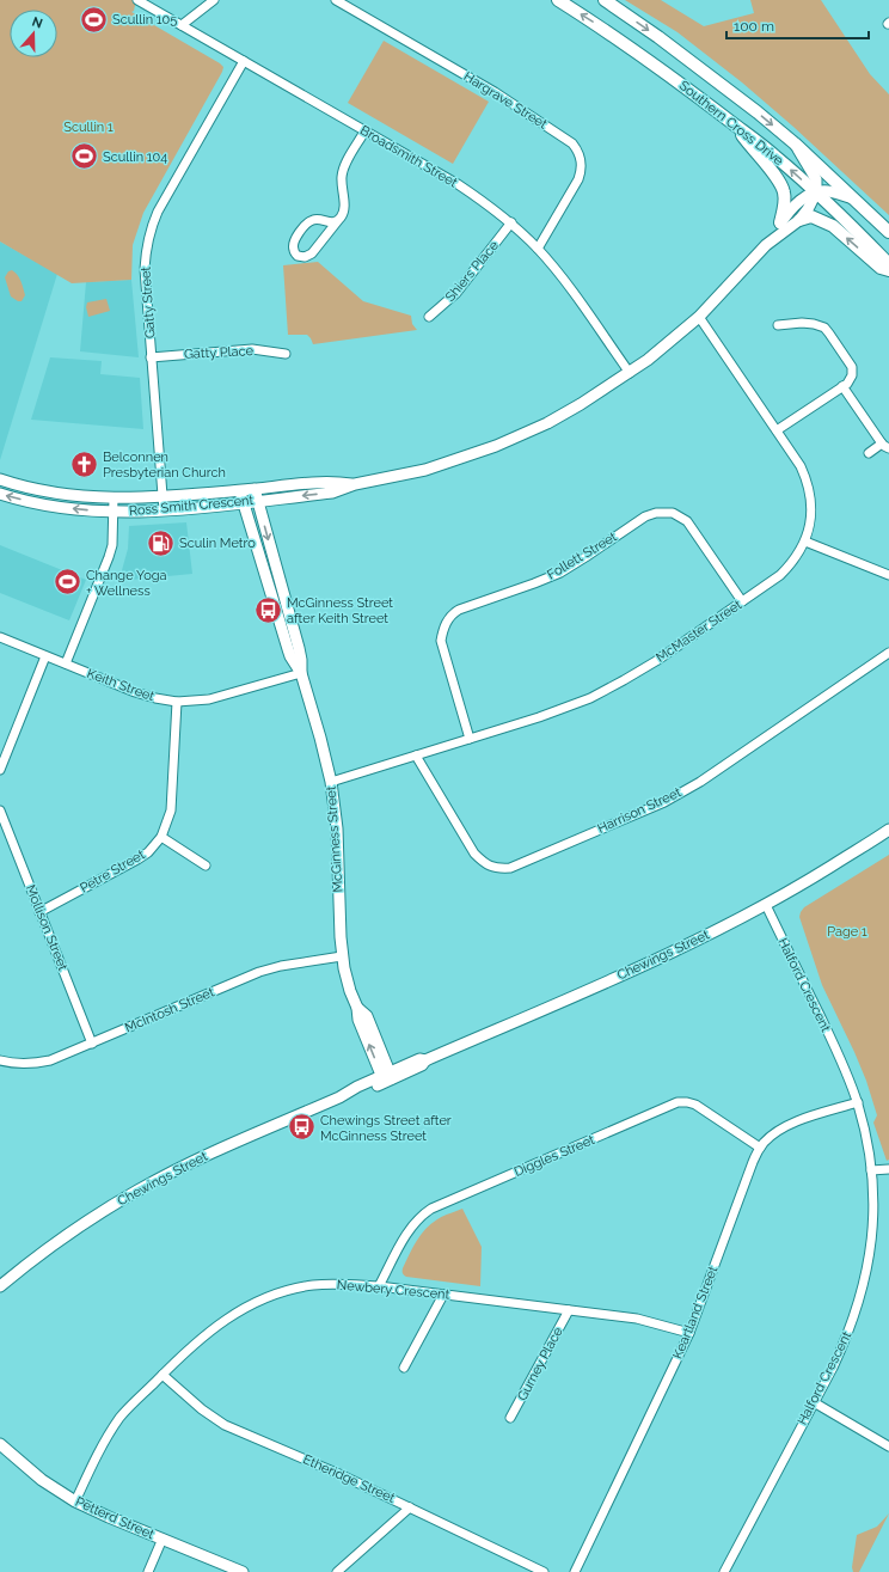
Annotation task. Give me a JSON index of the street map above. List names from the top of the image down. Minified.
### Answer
{"streets":{"main road":["Southern Cross Drive"],"street":["Hargrave Street","Broadsmith Street","Shiers Place","Gatty Street","Gatty Place","Ross Smith Crescent","Follett Street","McMaster Street","Keith Street","Harrison Street","McGinness Street","Petre Street","Mollison Street","Chewings Street","Halford Crescent","McIntosh Street","Diggles Street","Newbery Crescent","Keartland Street","Gurney Place","Etheridge Street","Petterd Street"]},"crossings":[["Hargrave Street","Broadsmith Street"],["Southern Cross Drive","Ross Smith Crescent"],["Broadsmith Street","Shiers Place"],["Broadsmith Street","Gatty Street"],["Broadsmith Street","Ross Smith Crescent"],["Gatty Street","Gatty Place"],["Gatty Street","Ross Smith Crescent"],["Ross Smith Crescent","McMaster Street"],["Ross Smith Crescent","McGinness Street"],["Follett Street","McMaster Street"],["McMaster Street","Harrison Street"],["McMaster Street","McGinness Street"],["Keith Street","McGinness Street"],["Keith Street","Petre Street"],["McGinness Street","Chewings Street"],["McGinness Street","McIntosh Street"],["Petre Street","Mollison Street"],["Mollison Street","McIntosh Street"],["Chewings Street","Halford Crescent"],["Halford Crescent","Keartland Street"],["Diggles Street","Newbery Crescent"],["Diggles Street","Keartland Street"],["Newbery Crescent","Keartland Street"],["Newbery Crescent","Gurney Place"],["Newbery Crescent","Etheridge Street"],["Newbery Crescent","Petterd Street"]],"parks":["Scullin 1","Page 1"],"places":{"sports":["Scullin 105","Scullin 104","Change Yoga + Wellness"],"church":["Belconnen Presbyterian Church"],"fuel station":["Sculin Metro"],"bus stop":["McGinness Street after Keith Street","Chewings Street after McGinness Street"]},"scale_bar":"100 m","north":"top"}
